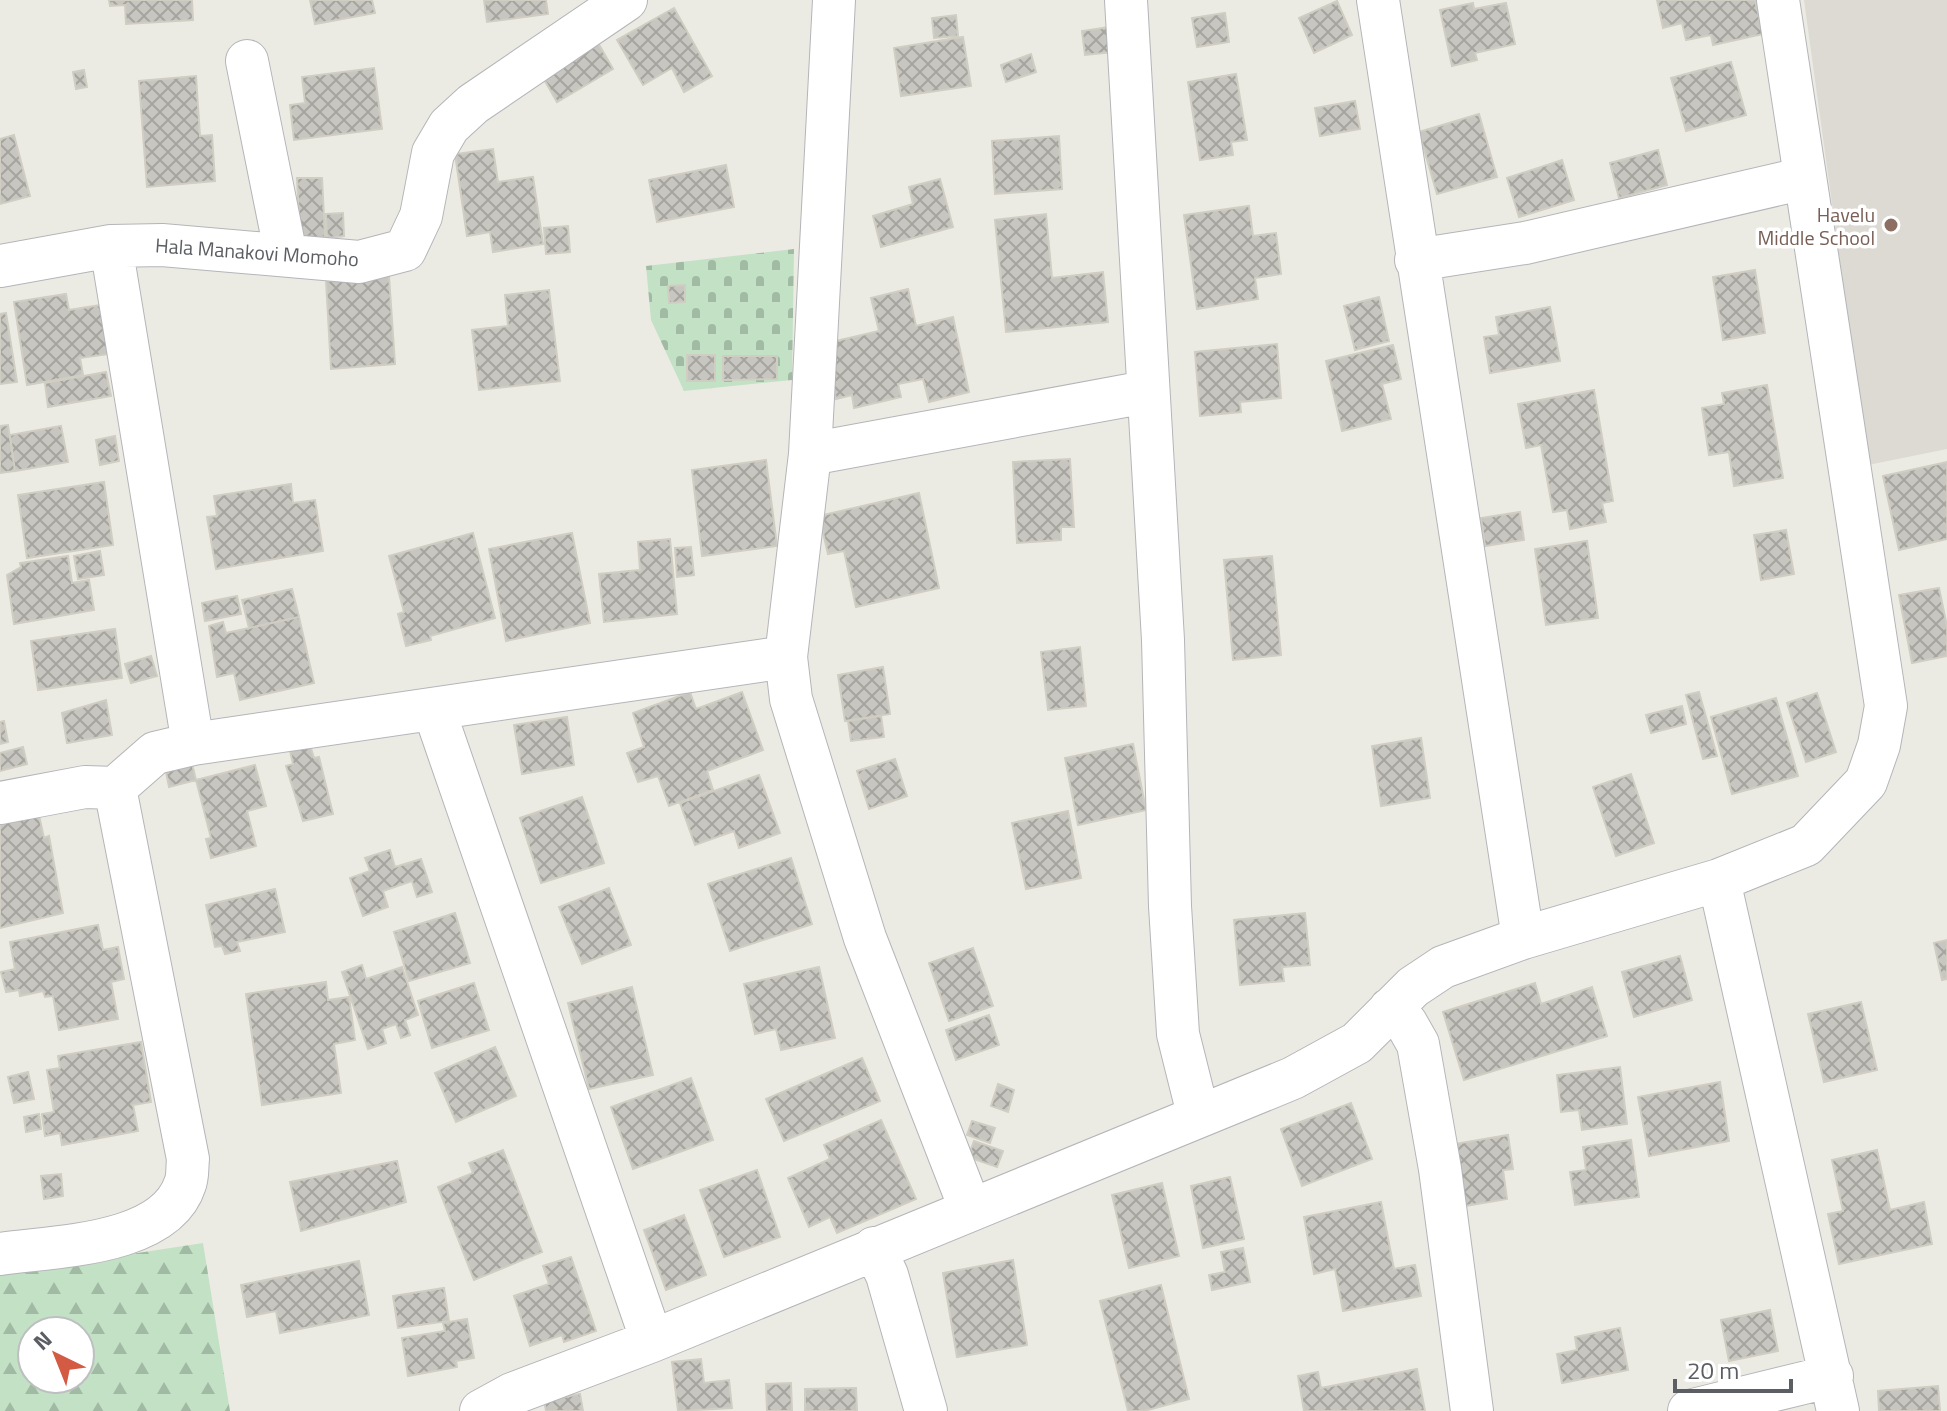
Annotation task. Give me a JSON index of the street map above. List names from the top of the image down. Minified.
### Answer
{"streets":{"street":["Hala Manakovi Momoho"]},"places":["Havelu Middle School"],"scale_bar":"20 m","north":"top left"}
